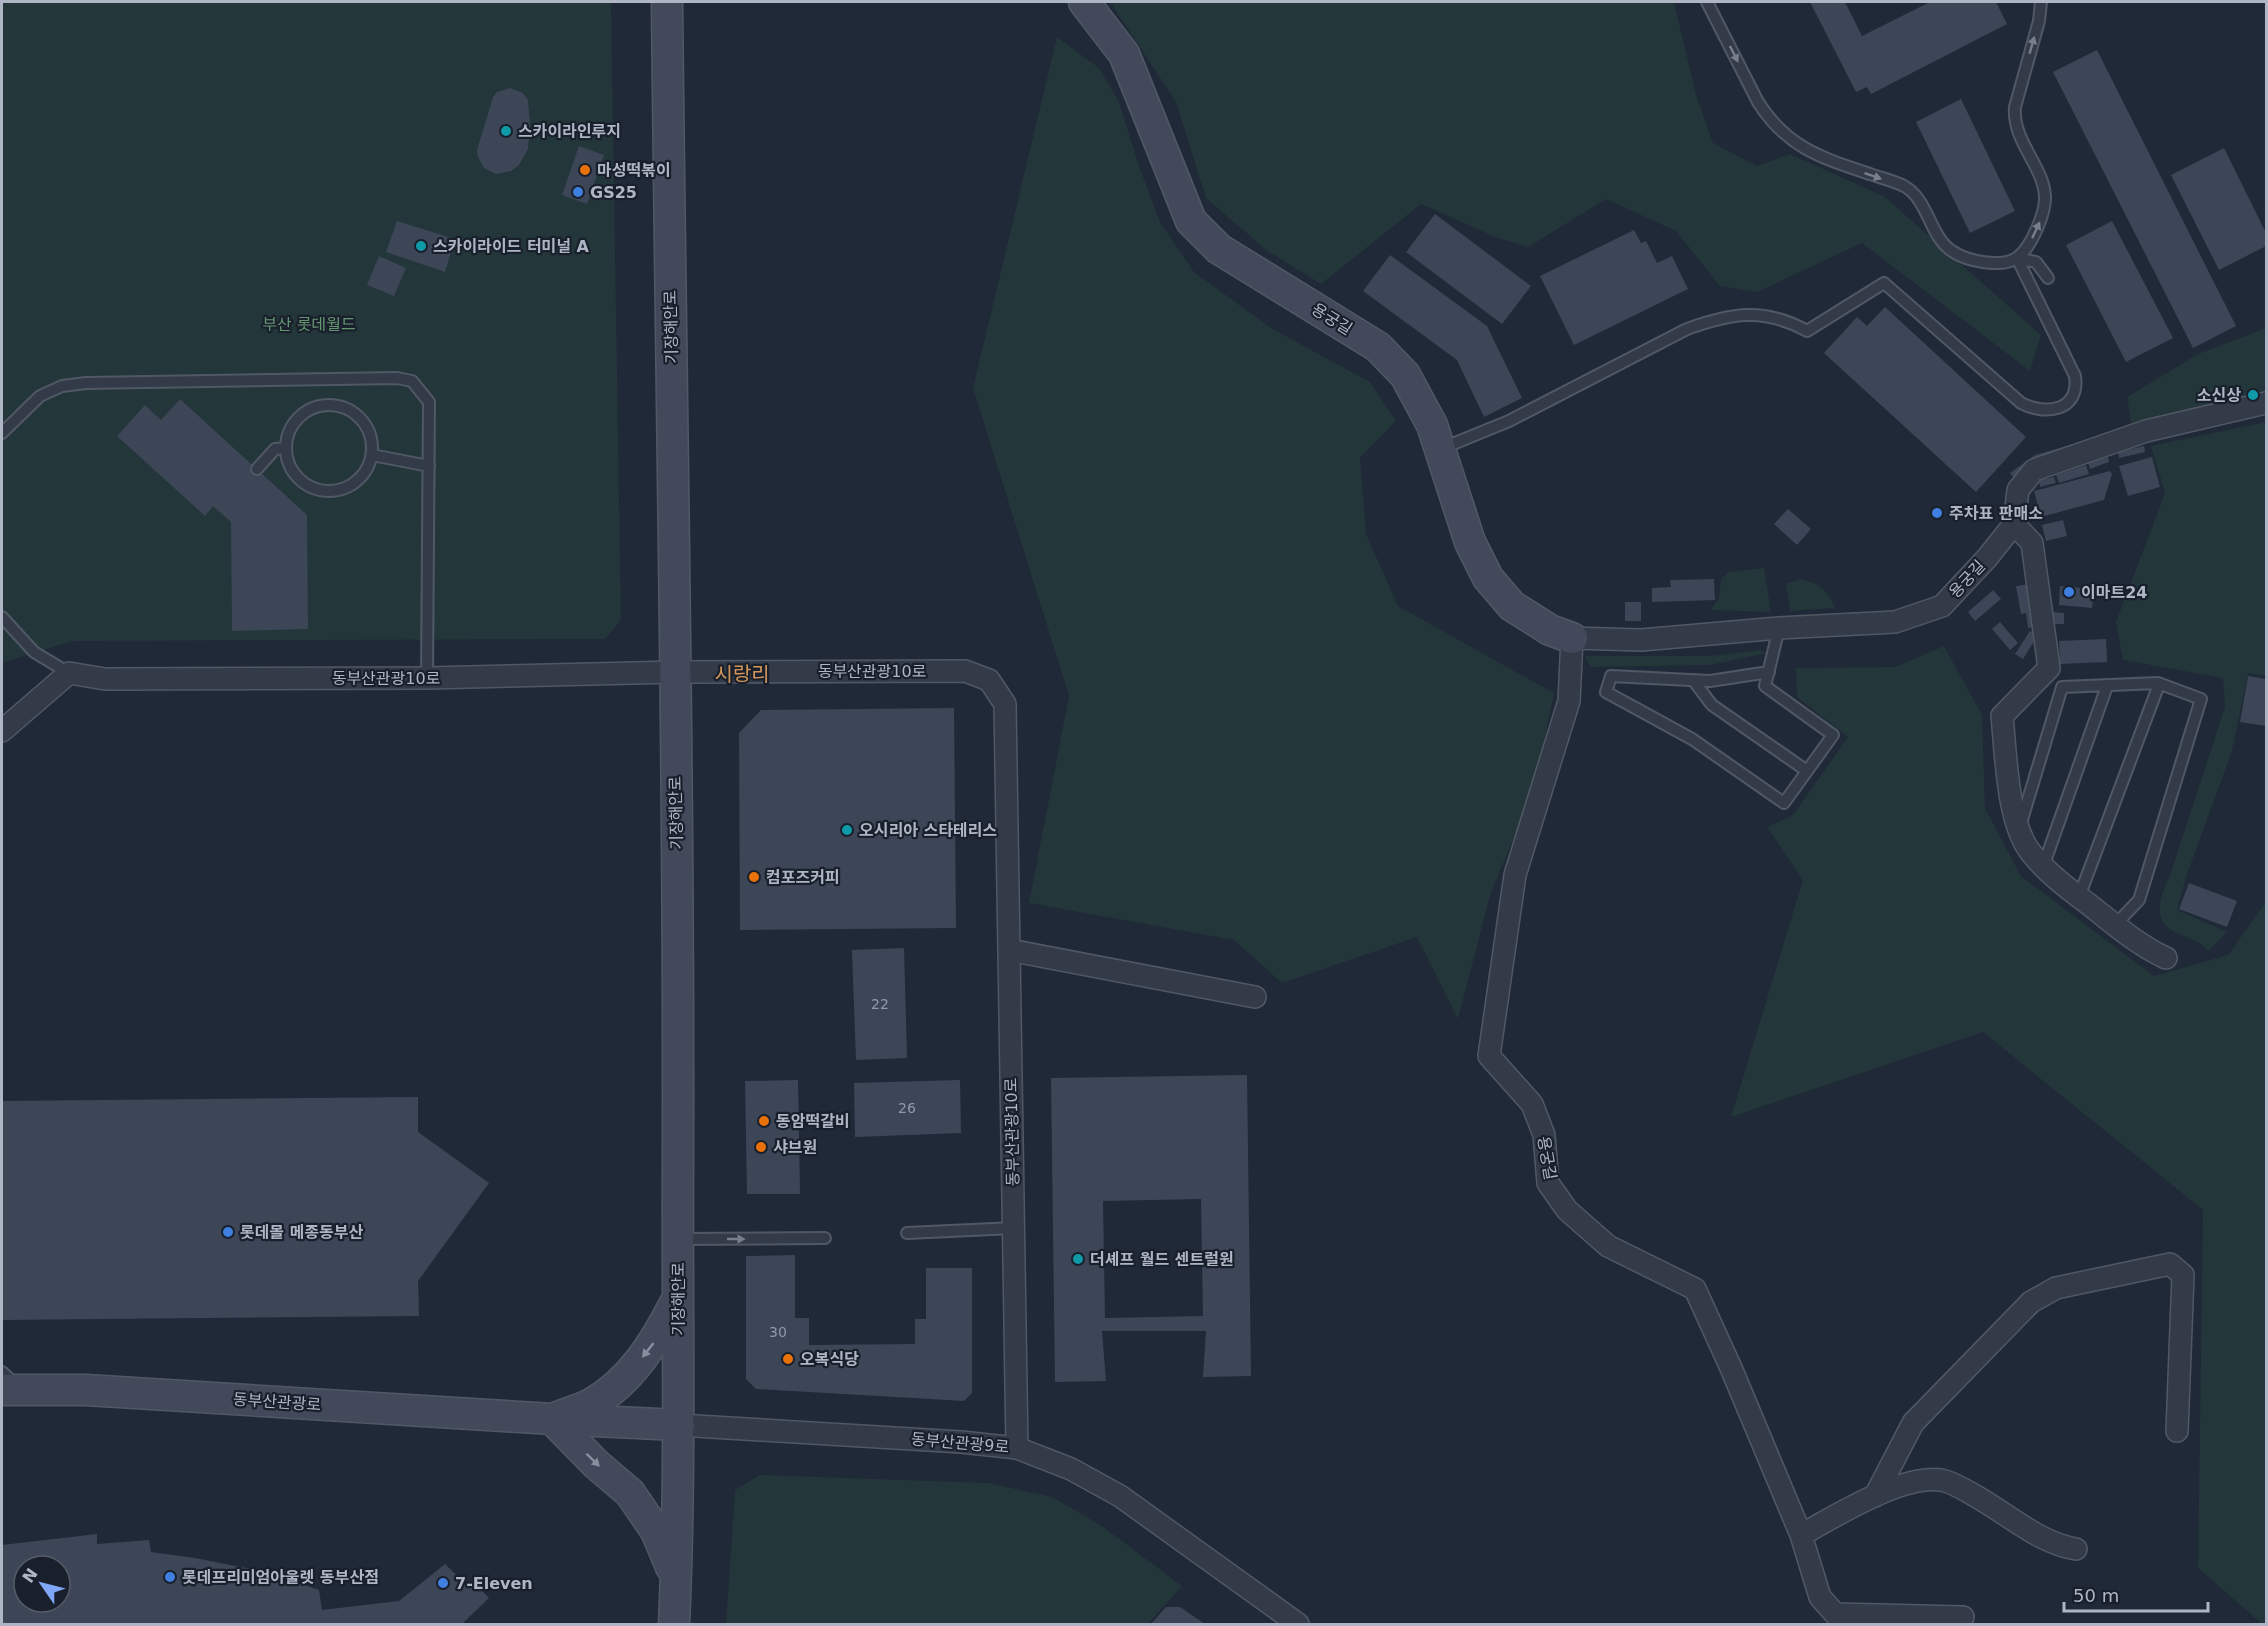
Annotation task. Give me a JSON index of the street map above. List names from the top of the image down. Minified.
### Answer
{"streets":{"main road":["용궁길","기장해안로","동부산관광로"],"street":["동부산관광10로","동부산관광9로"]},"crossings":[["기장해안로","동부산관광10로"],["기장해안로","동부산관광로"],["기장해안로","동부산관광9로"],["동부산관광10로","동부산관광9로"],["동부산관광로","동부산관광9로"]],"districts":["시랑리"],"parks":["부산 롯데월드"],"places":["스카이라인루지","마성떡볶이","GS25","스카이라이드 터미널 A","소신상","주차표 판매소","이마트24","오시리아 스타테리스","컴포즈커피","동암떡갈비","샤브원","롯데몰 메종동부산","더셰프 월드 센트럴원","오복식당","롯데프리미엄아울렛 동부산점","7-Eleven"],"house_numbers":["22","26","30"],"scale_bar":"50 m","north":"top left"}
